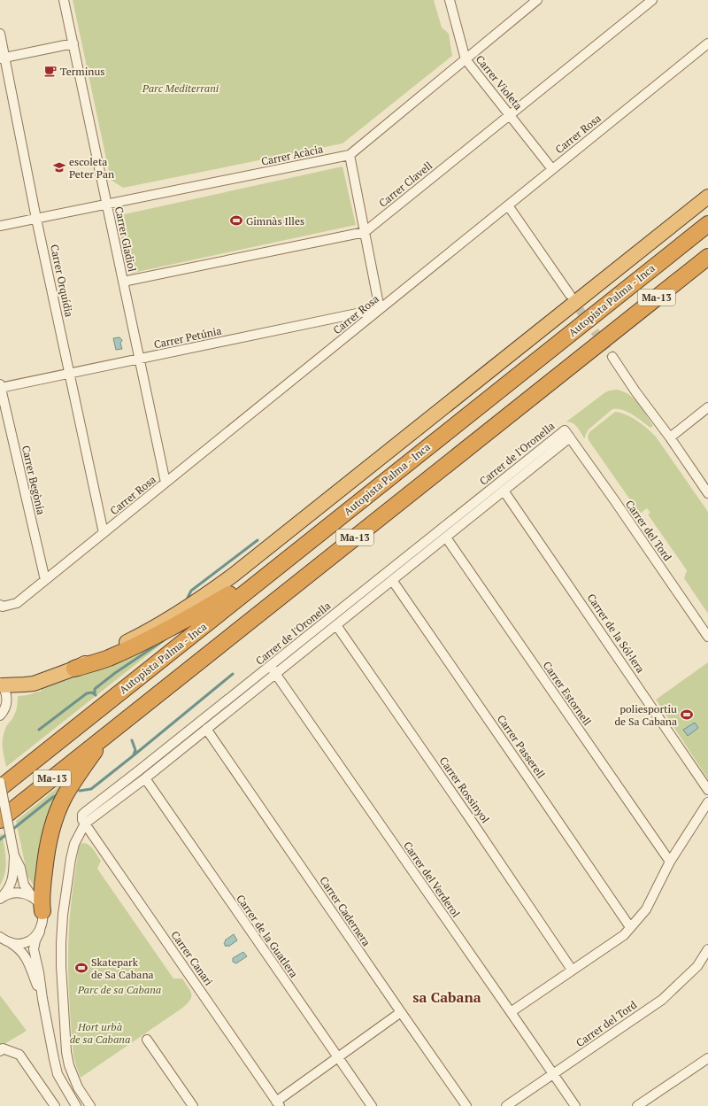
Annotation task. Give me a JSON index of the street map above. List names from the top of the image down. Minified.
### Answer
{"streets":{"highway":["Ma-13","Autopista Palma - Inca"],"street":["Carrer Violeta","Carrer Rosa","Carrer Acàcia","Carrer Clavell","Carrer Gladiol","Carrer Orquídia","Carrer Petúnia","Carrer de l'Oronella","Carrer Begònia","Carrer del Tord","Carrer de la Sól·lera","Carrer Estornell","Carrer Passerell","Carrer Rossinyol","Carrer del Verderol","Carrer Cadernera","Carrer de la Guatlera","Carrer Canari"]},"crossings":[["Carrer Violeta","Carrer Rosa"],["Carrer Violeta","Carrer Acàcia"],["Carrer Violeta","Carrer Clavell"],["Carrer Rosa","Carrer Gladiol"],["Carrer Rosa","Carrer Orquídia"],["Carrer Rosa","Carrer Petúnia"],["Carrer Rosa","Carrer Begònia"],["Carrer Acàcia","Carrer Gladiol"],["Carrer Acàcia","Carrer Orquídia"],["Carrer Clavell","Carrer Gladiol"],["Carrer Gladiol","Carrer Petúnia"],["Carrer Orquídia","Carrer Petúnia"],["Carrer Petúnia","Carrer Begònia"],["Carrer de l'Oronella","Carrer del Tord"],["Carrer de l'Oronella","Carrer de la Sól·lera"],["Carrer de l'Oronella","Carrer Estornell"],["Carrer de l'Oronella","Carrer Passerell"],["Carrer de l'Oronella","Carrer Rossinyol"],["Carrer de l'Oronella","Carrer del Verderol"],["Carrer de l'Oronella","Carrer Cadernera"],["Carrer de l'Oronella","Carrer de la Guatlera"],["Carrer de l'Oronella","Carrer Canari"],["Carrer del Tord","Carrer del Verderol"]],"districts":["sa Cabana"],"parks":["Parc Mediterrani","Parc de sa Cabana","Hort urbà de sa Cabana"],"places":{"cafe":["Terminus"],"school or university":["escoleta Peter Pan"],"sports":["Gimnàs Illes","poliesportiu de Sa Cabana","Skatepark de Sa Cabana"]}}
